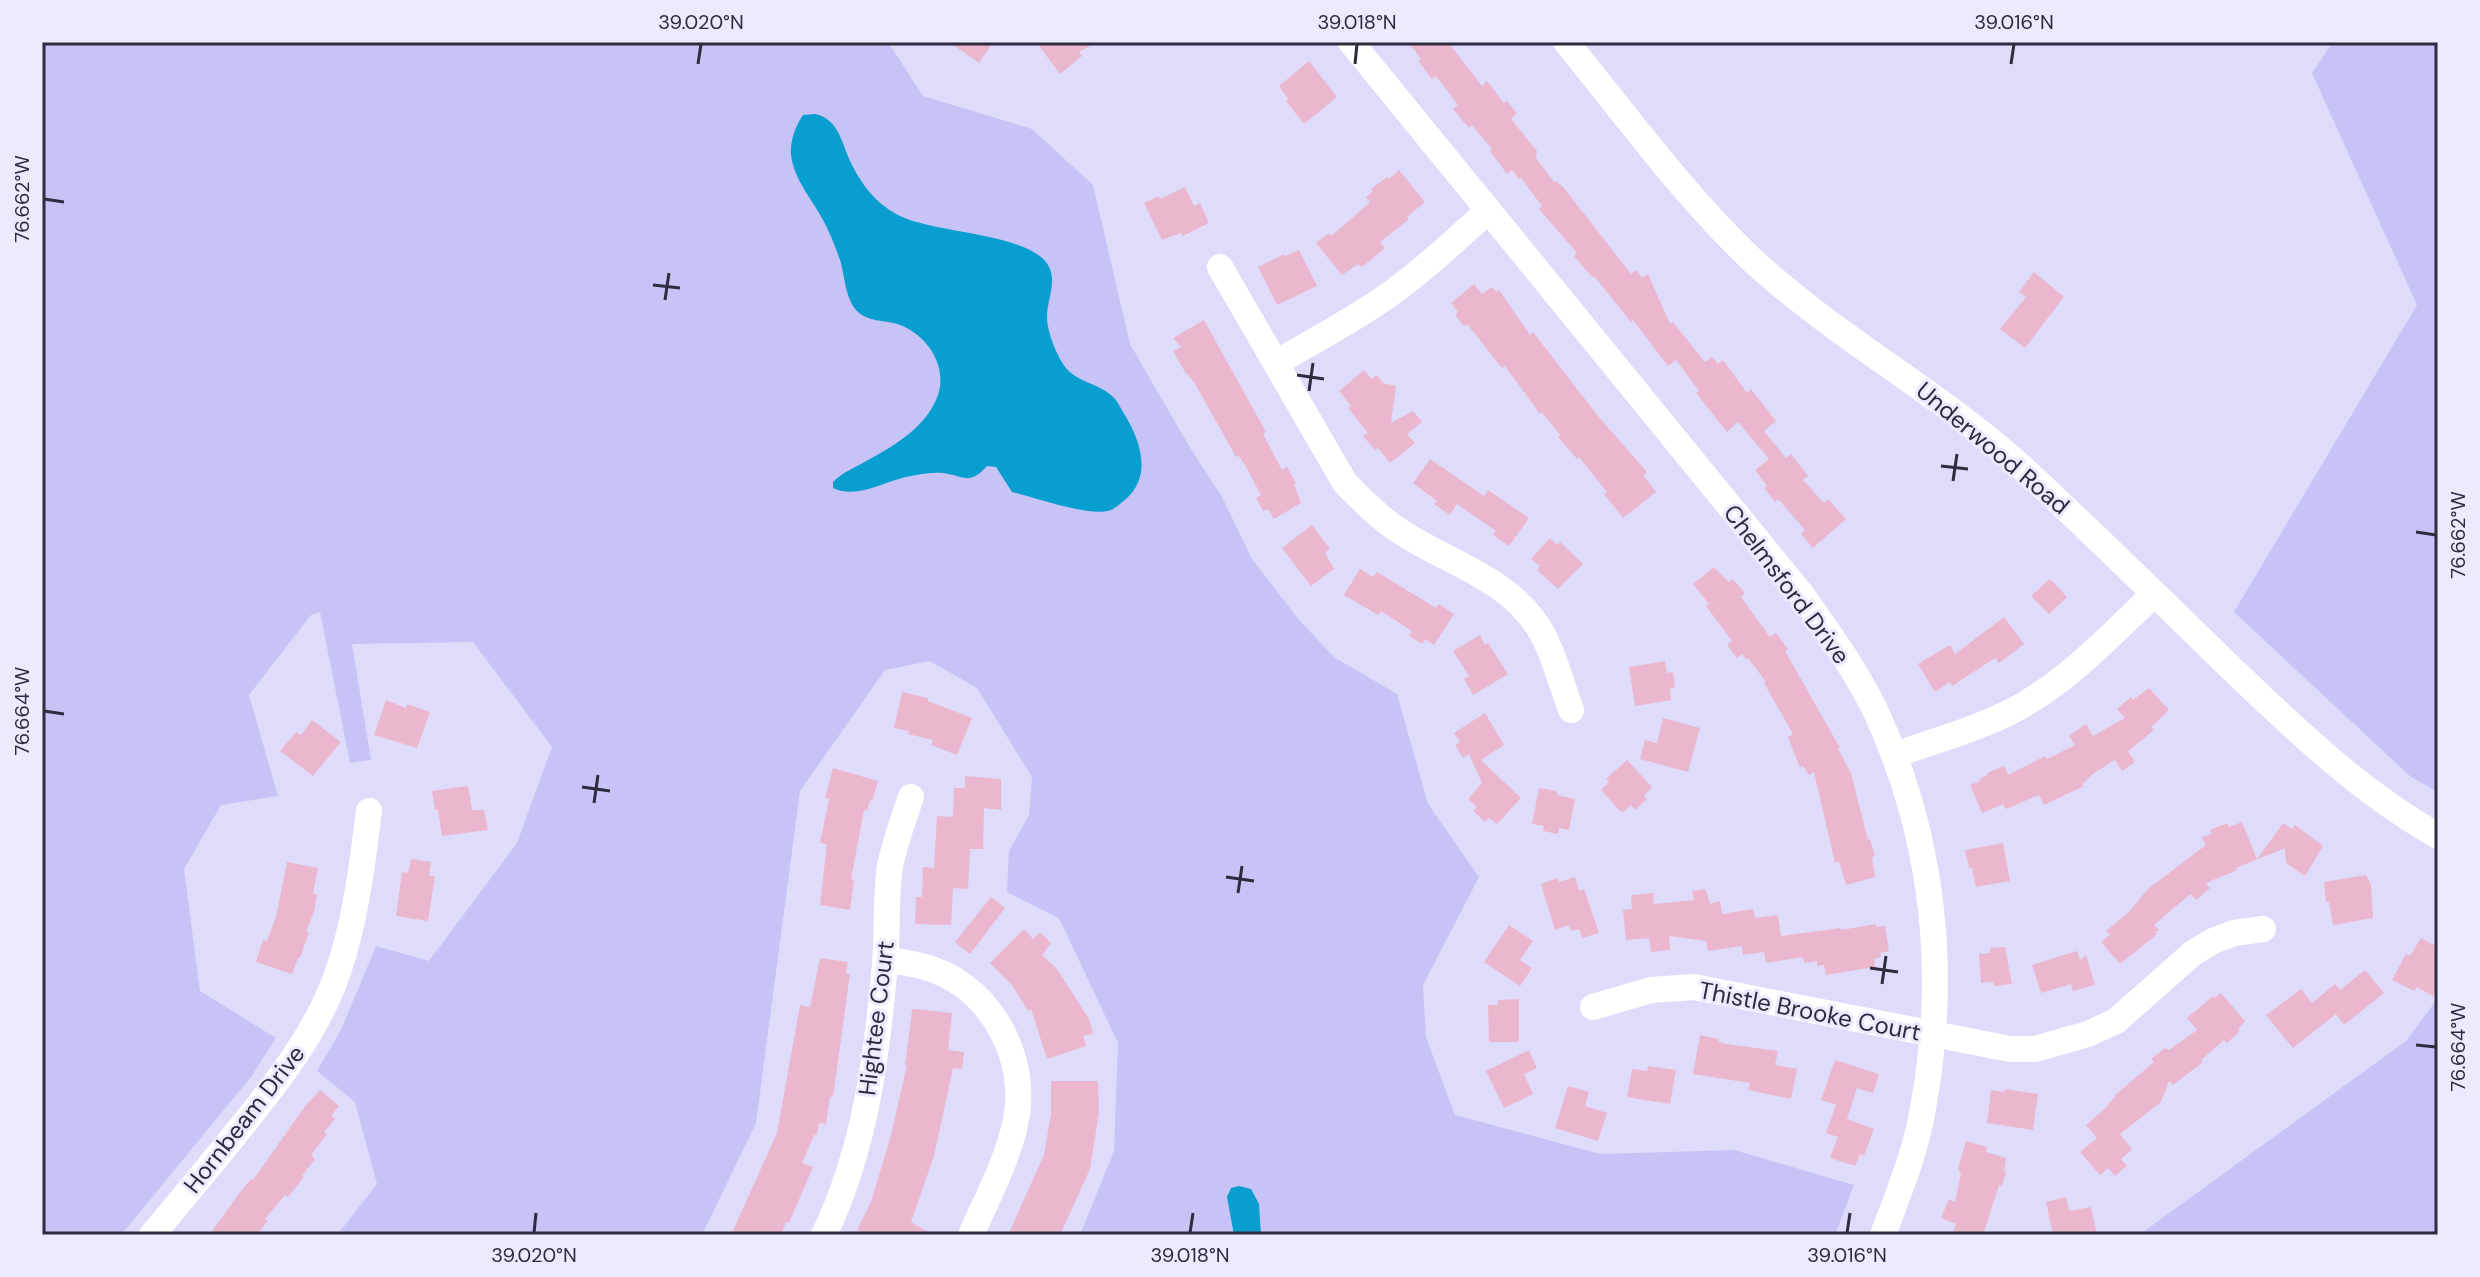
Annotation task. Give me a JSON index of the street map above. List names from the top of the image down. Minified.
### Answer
{"streets":{"street":["Underwood Road","Chelmsford Drive","Thistle Brooke Court","Hightee Court","Hornbeam Drive"]},"crossings":[["Chelmsford Drive","Thistle Brooke Court"]],"coordinates":["39.020°N","39.018°N","39.016°N","76.662°W","76.664°W"]}
